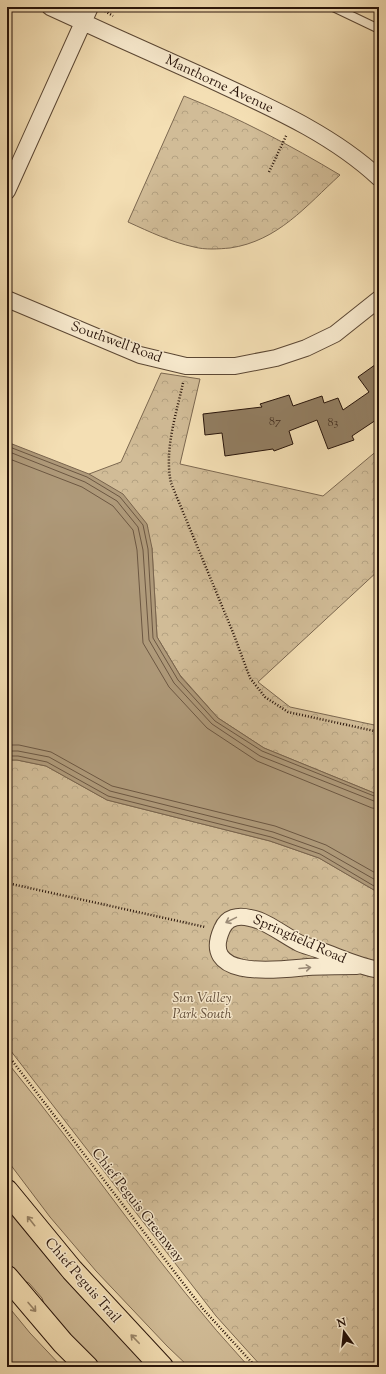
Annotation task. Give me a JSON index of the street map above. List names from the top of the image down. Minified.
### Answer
{"streets":{"main road":["Chief Peguis Trail"],"street":["Manthorne Avenue","Southwell Road","Springfield Road"],"path":["Chief Peguis Greenway"]},"parks":["Sun Valley Park South"],"house_numbers":["87","83"],"north":"top"}
